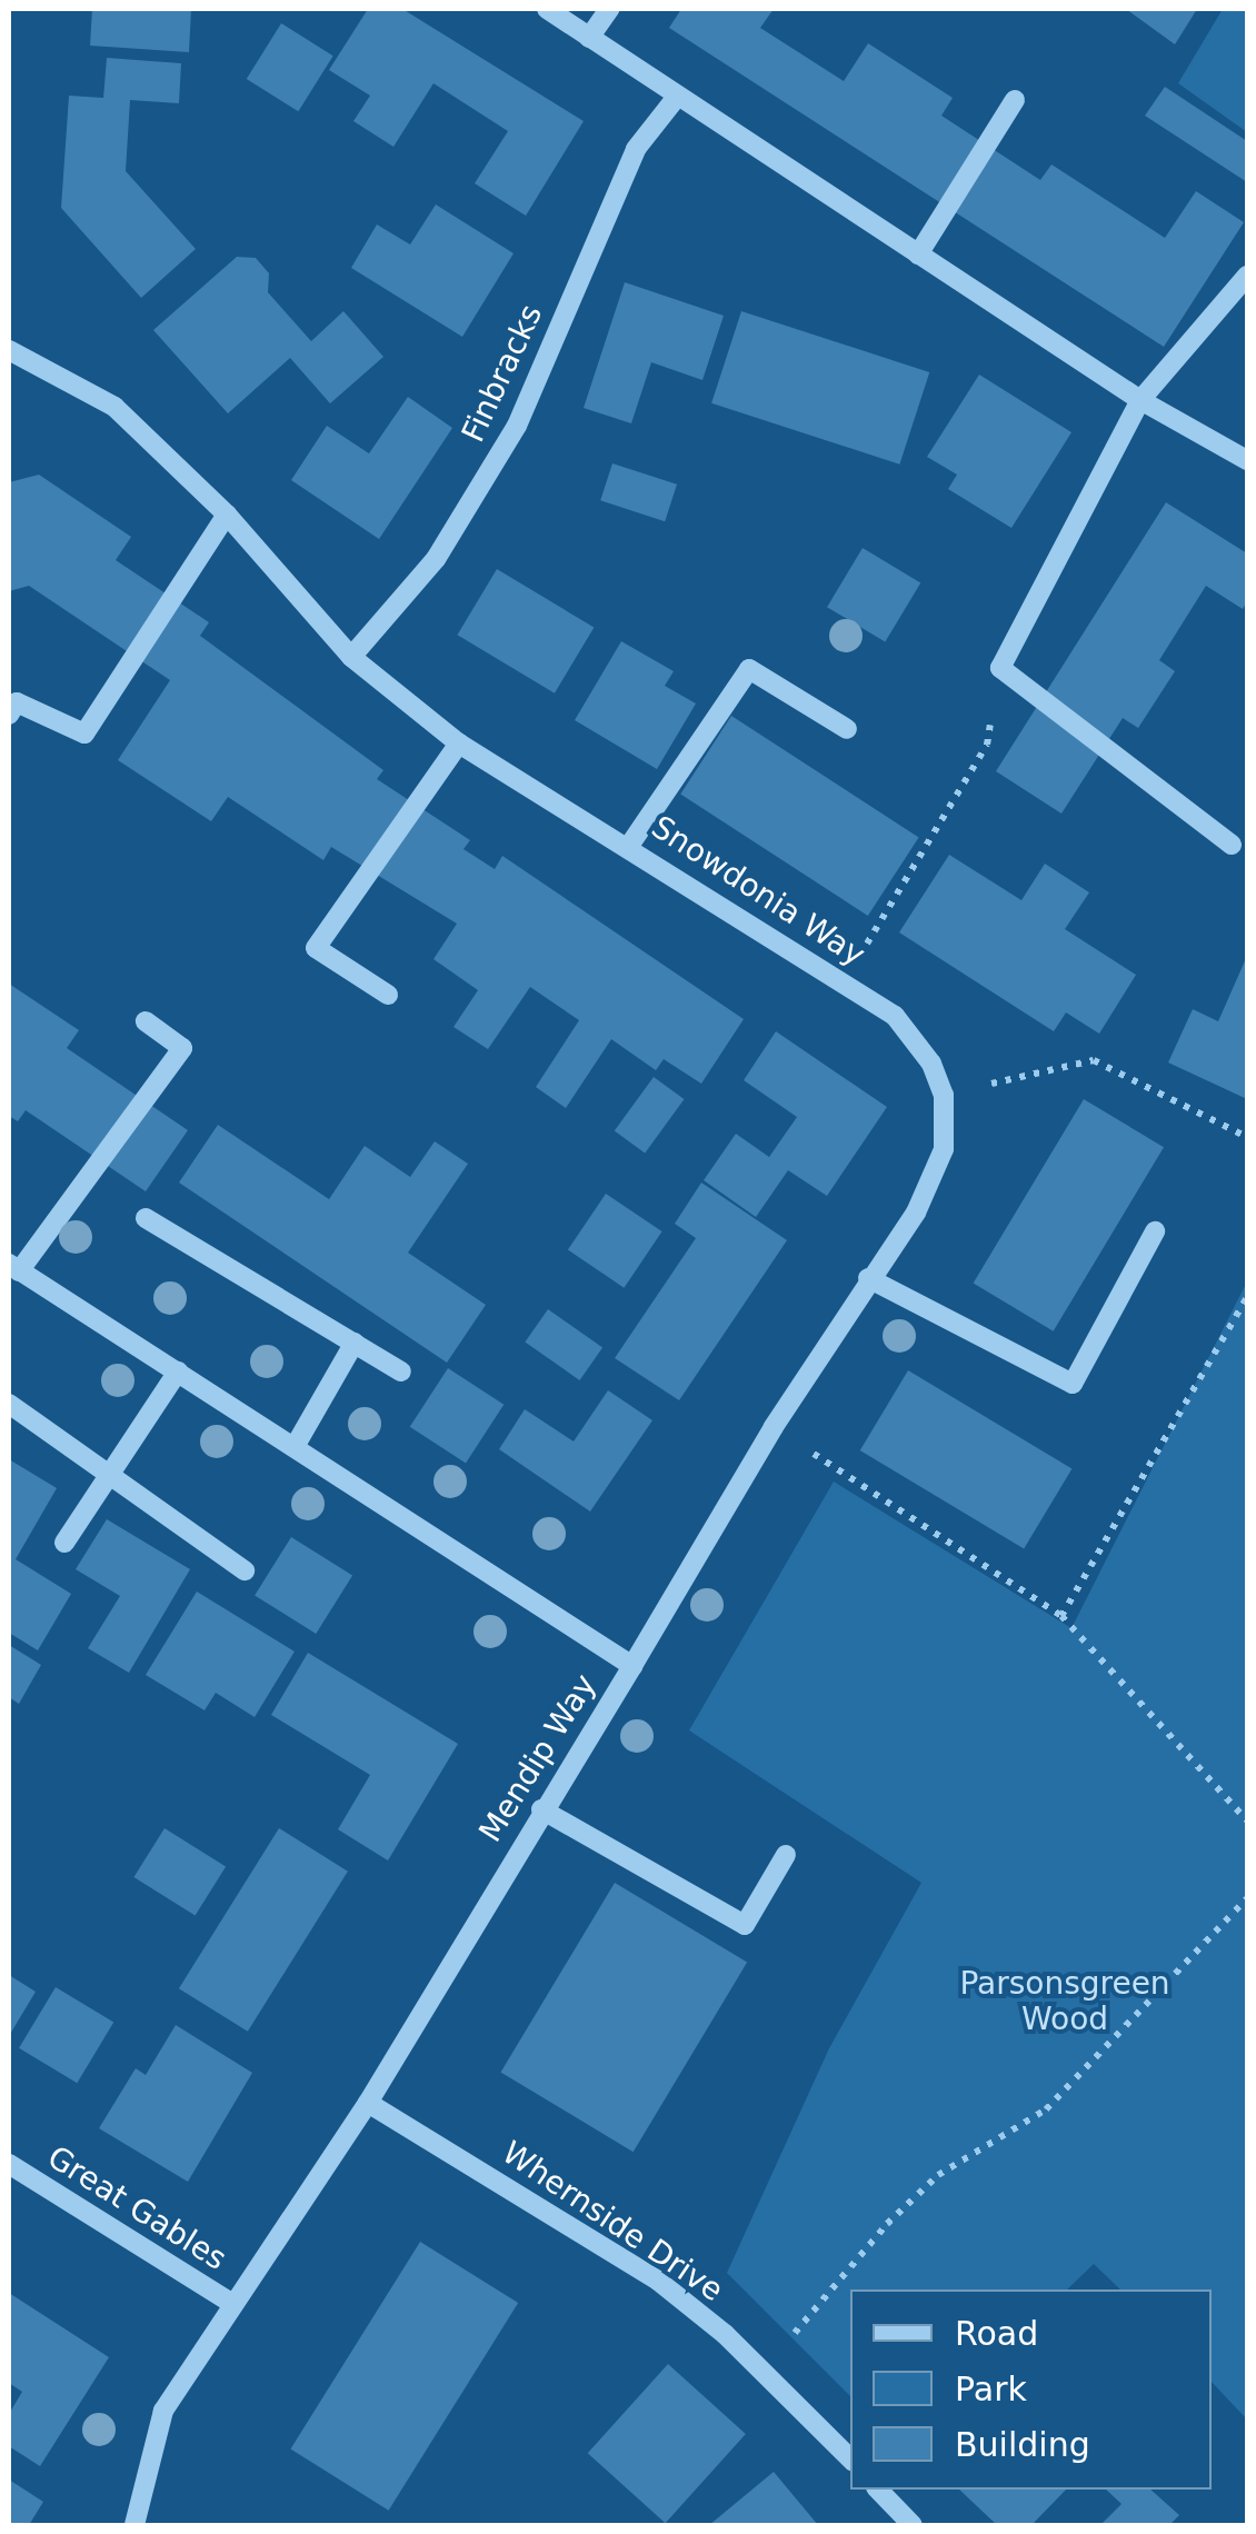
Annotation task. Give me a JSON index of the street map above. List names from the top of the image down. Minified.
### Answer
{"streets":{"street":["Finbracks","Snowdonia Way","Mendip Way","Great Gables","Whernside Drive"]},"crossings":[["Finbracks","Snowdonia Way"],["Snowdonia Way","Mendip Way"],["Mendip Way","Great Gables"],["Mendip Way","Whernside Drive"]],"parks":["Parsonsgreen Wood"],"legend":["Road","Park","Building"]}
